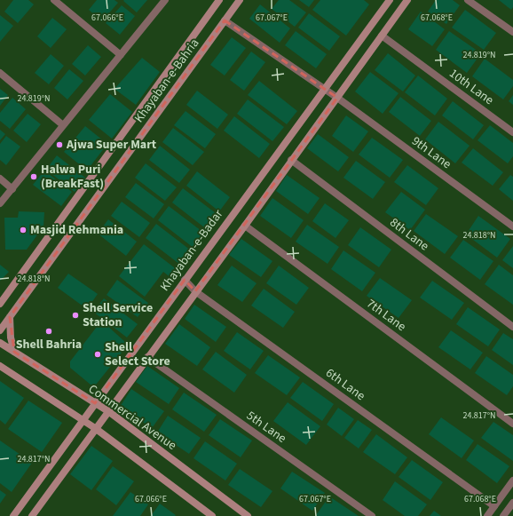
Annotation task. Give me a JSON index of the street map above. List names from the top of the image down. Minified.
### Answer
{"streets":{"main road":["Khayaban-e-Bahria","Khayaban-e-Badar","Commercial Avenue"],"street":["10th Lane","9th Lane","8th Lane","7th Lane","6th Lane","5th Lane"]},"crossings":[["Khayaban-e-Bahria","9th Lane"],["9th Lane","Khayaban-e-Badar"],["Khayaban-e-Badar","6th Lane"],["Khayaban-e-Badar","Commercial Avenue"]],"places":["Ajwa Super Mart","Halwa Puri (BreakFast)","Masjid Rehmania","Shell Service Station","Shell Bahria","Shell Select Store"],"coordinates":["67.066°E","67.067°E","67.068°E","24.819°N","24.818°N","24.817°N"]}
